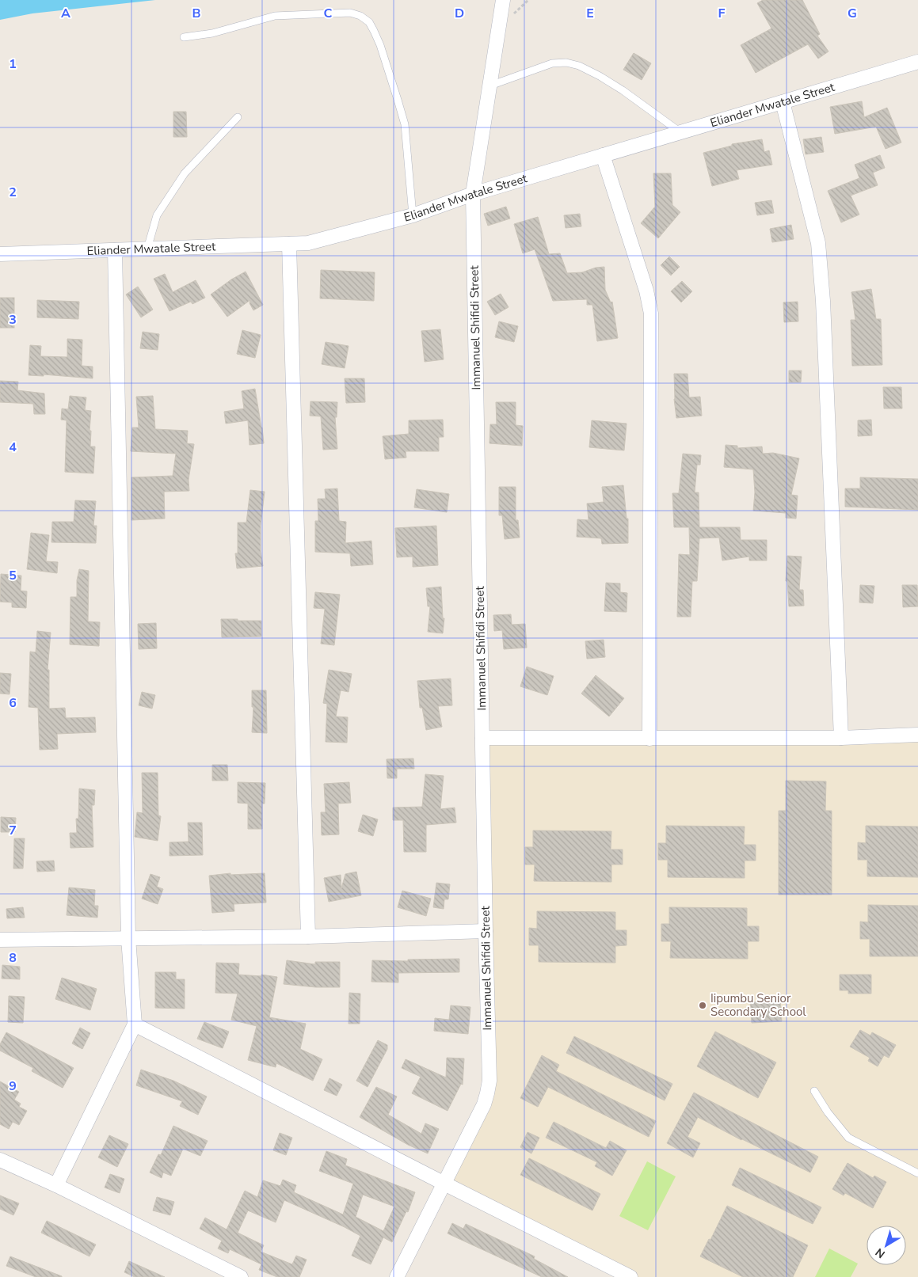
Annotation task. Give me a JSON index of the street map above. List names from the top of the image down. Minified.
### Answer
{"streets":{"street":["Eliander Mwatale Street","Immanuel Shifidi Street"]},"crossings":[["Eliander Mwatale Street","Immanuel Shifidi Street"]],"places":["Iipumbu Senior Secondary School"],"north":"bottom left","grid":{"columns":["A","B","C","D","E","F","G"],"rows":["1","2","3","4","5","6","7","8","9"]}}
